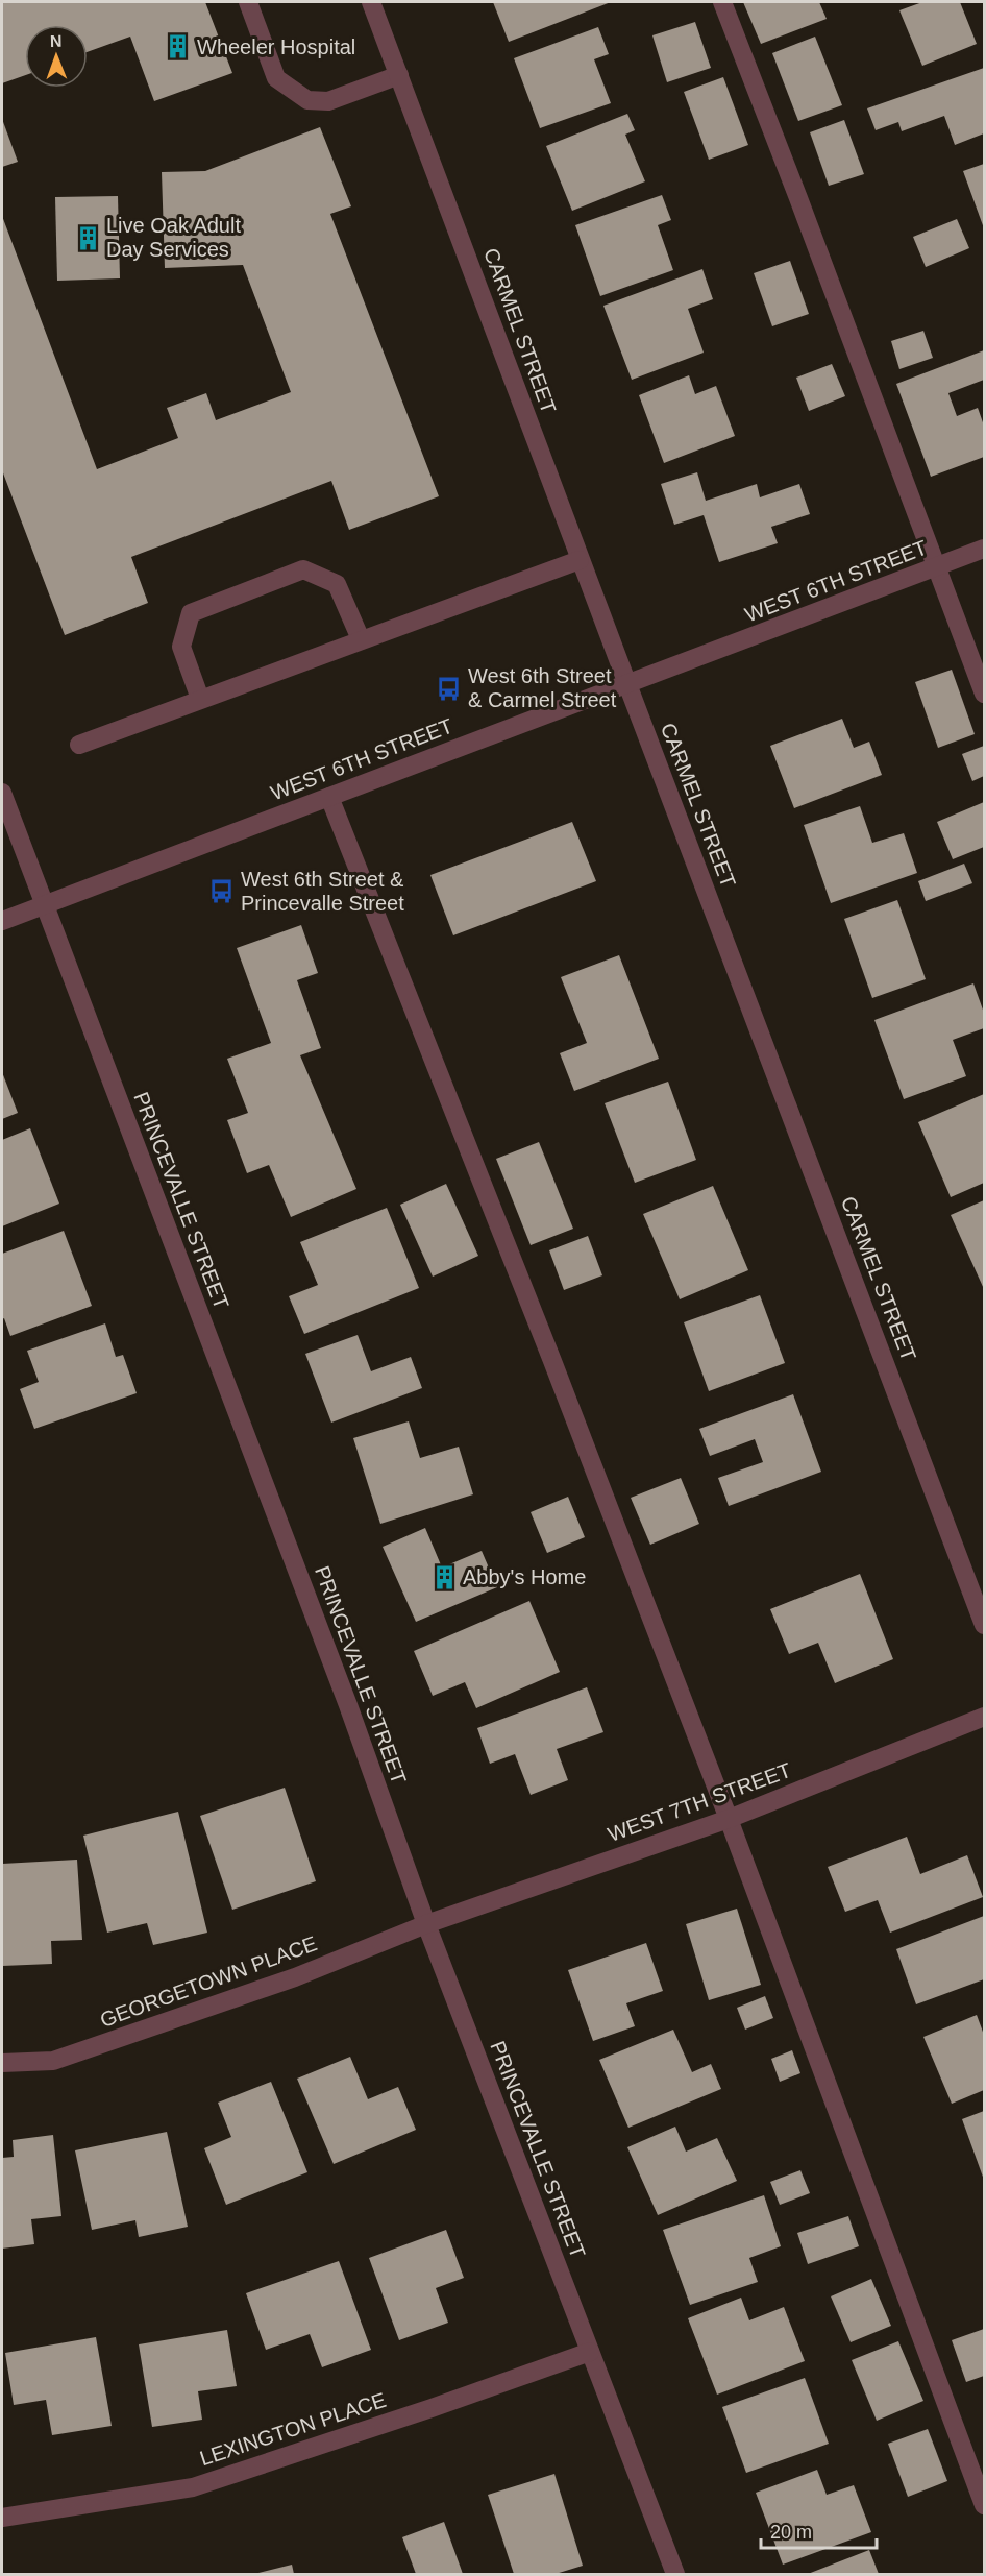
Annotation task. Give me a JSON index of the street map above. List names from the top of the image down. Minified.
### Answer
{"streets":{"street":["CARMEL STREET","WEST 6TH STREET","PRINCEVALLE STREET","WEST 7TH STREET","GEORGETOWN PLACE","LEXINGTON PLACE"]},"crossings":[["CARMEL STREET","WEST 6TH STREET"],["WEST 6TH STREET","PRINCEVALLE STREET"],["PRINCEVALLE STREET","WEST 7TH STREET"],["PRINCEVALLE STREET","GEORGETOWN PLACE"],["PRINCEVALLE STREET","LEXINGTON PLACE"],["WEST 7TH STREET","GEORGETOWN PLACE"]],"places":{"building":["Wheeler Hospital","Live Oak Adult Day Services","Abby's Home"],"bus stop":["West 6th Street & Carmel Street","West 6th Street & Princevalle Street"]},"scale_bar":"20 m","north":"top"}
